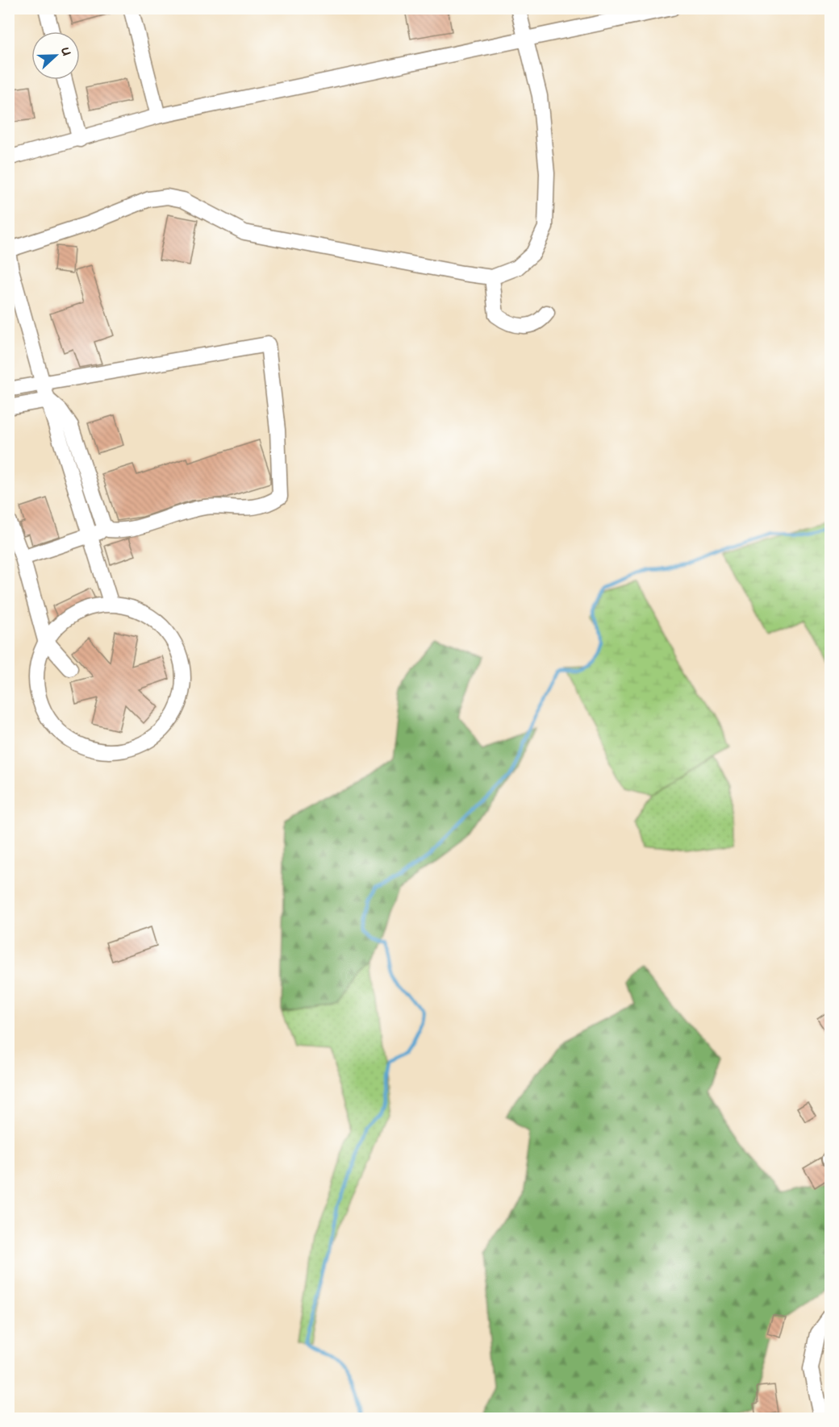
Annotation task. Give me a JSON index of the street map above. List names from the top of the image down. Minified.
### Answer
{"north":"right"}
